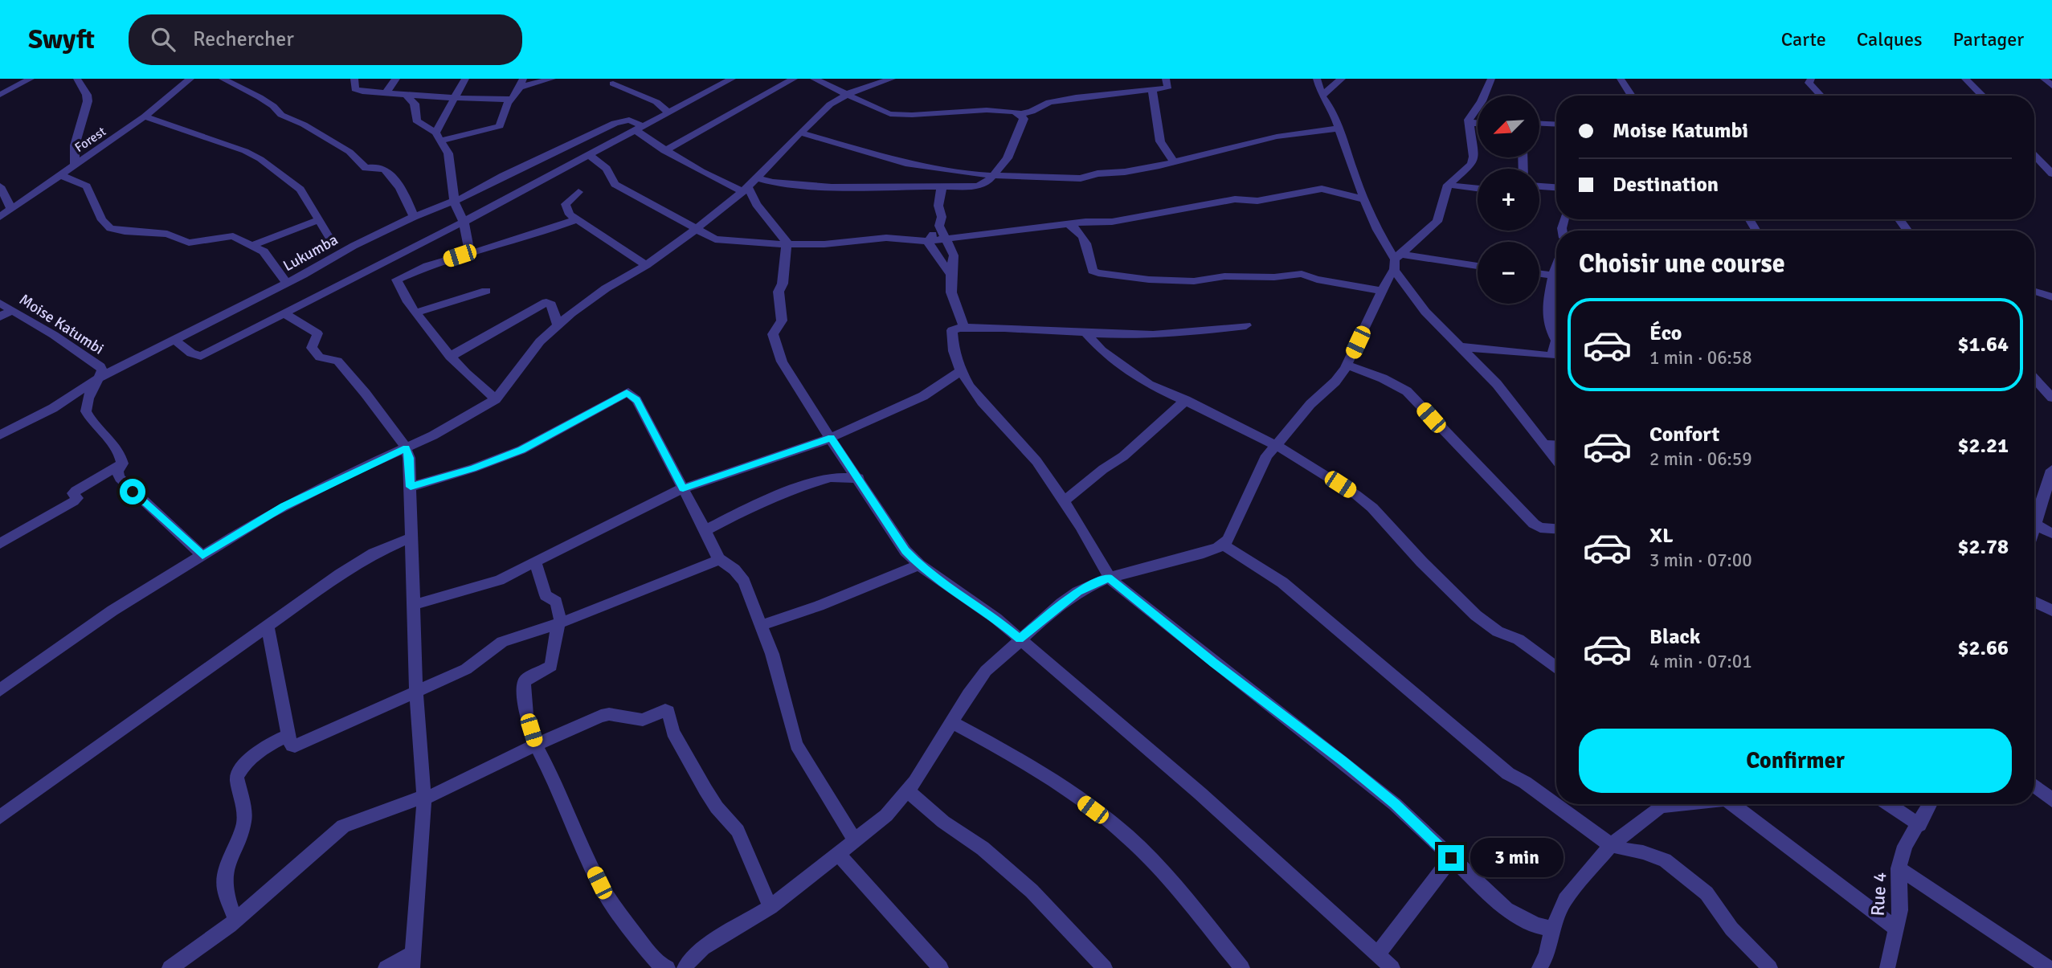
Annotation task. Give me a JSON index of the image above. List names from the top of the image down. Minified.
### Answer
{"streets":{"street":["Forest","Lukumba","Moise Katumbi","Rue 4"]},"crossings":[["Lukumba","Moise Katumbi"]],"north":"bottom left","page":{"header":"Swyft","search":"Rechercher","nav":["Carte","Calques","Partager"],"map_buttons":["+","−"],"banner":["Moise Katumbi","Destination"],"heading":"Choisir une course","list":[{"name":"Éco","note":"1 min · 06:58","value":"$1.64"},{"name":"Confort","note":"2 min · 06:59","value":"$2.21"},{"name":"XL","note":"3 min · 07:00","value":"$2.78"},{"name":"Black","note":"4 min · 07:01","value":"$2.66"}],"buttons":"Confirmer","bubble":"3 min"}}
